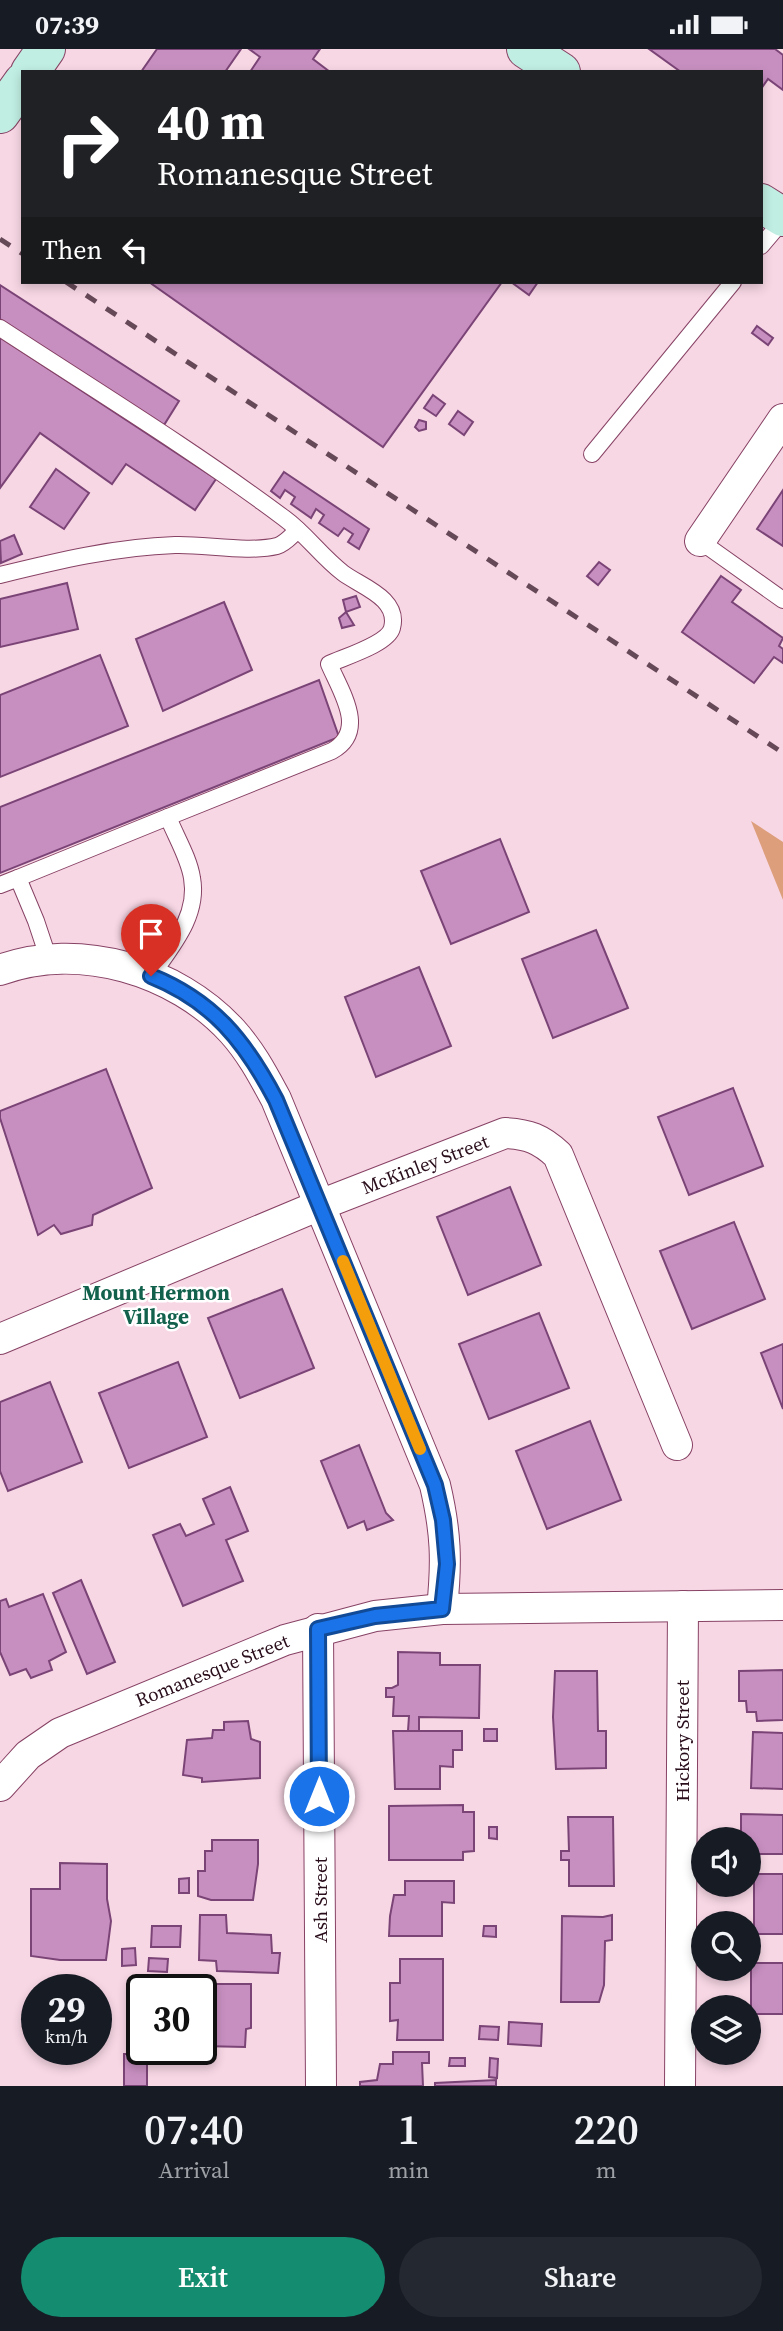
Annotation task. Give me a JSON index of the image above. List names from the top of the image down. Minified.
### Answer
{"streets":{"street":["McKinley Street","Romanesque Street","Hickory Street","Ash Street"]},"crossings":[["Romanesque Street","Hickory Street"],["Romanesque Street","Ash Street"]],"districts":["Mount Hermon Village"],"page":{"status":"07:39","turn":["40 m","Romanesque Street"],"then":"Then","speed":"29 km/h","limit":"30","eta":["07:40","Arrival","1","min","220","m"],"buttons":["Exit","Share"]}}
